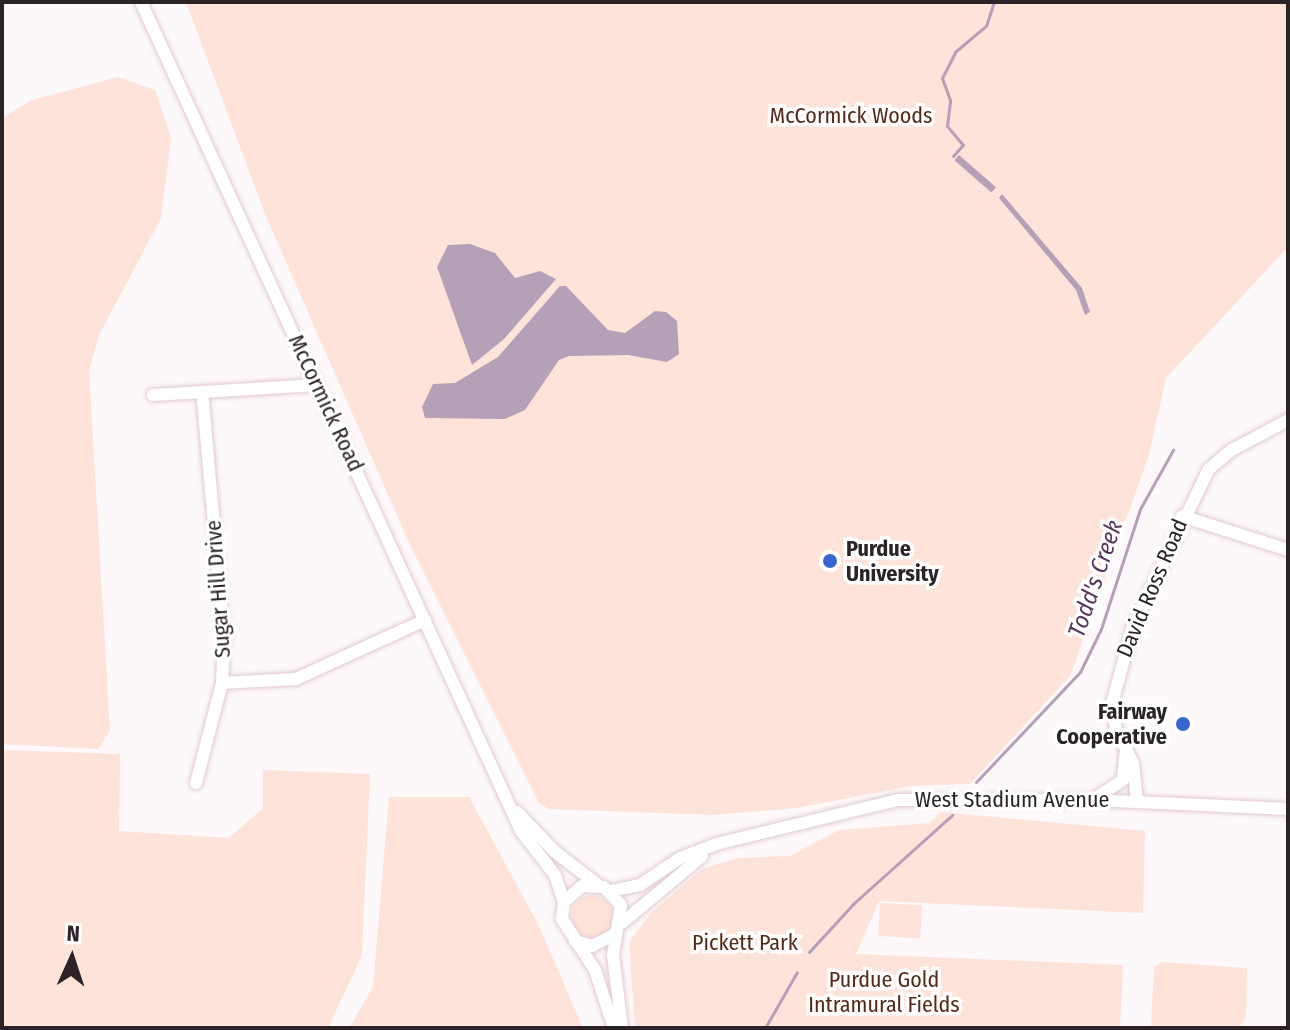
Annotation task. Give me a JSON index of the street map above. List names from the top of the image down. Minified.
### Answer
{"streets":{"street":["McCormick Road","David Ross Road","Sugar Hill Drive","West Stadium Avenue"]},"crossings":[["McCormick Road","West Stadium Avenue"],["David Ross Road","West Stadium Avenue"]],"water":["Todd's Creek"],"parks":["McCormick Woods","Pickett Park","Purdue Gold Intramural Fields"],"places":["Purdue University","Fairway Cooperative"],"north":"top"}
